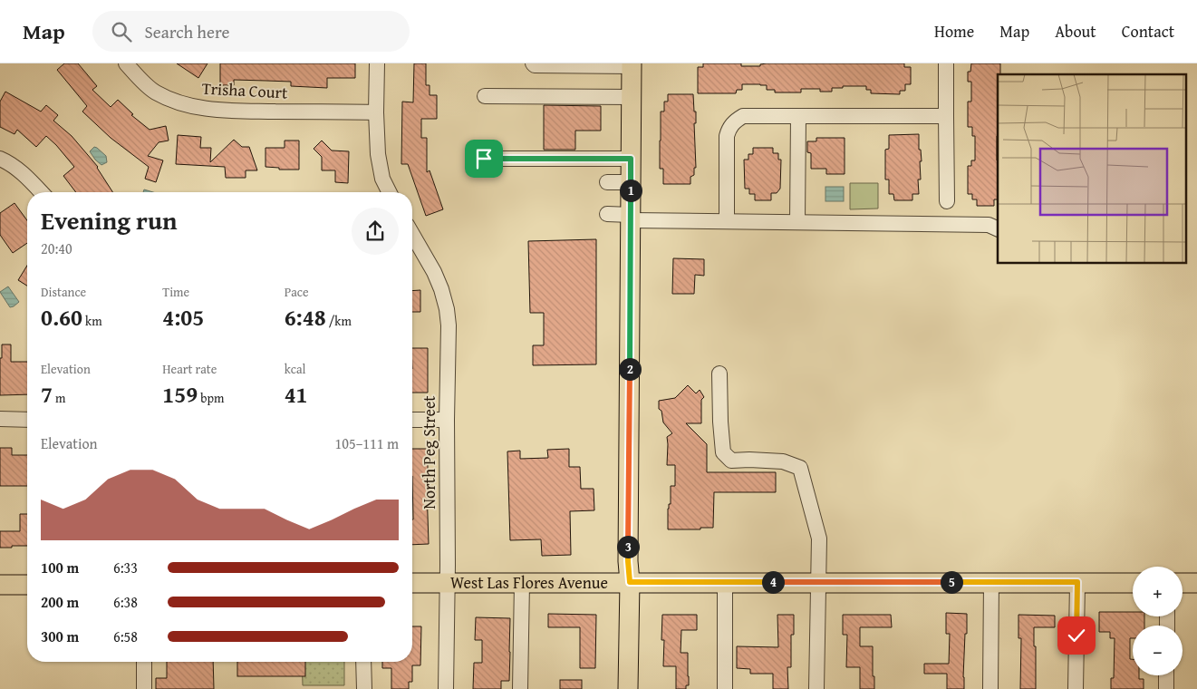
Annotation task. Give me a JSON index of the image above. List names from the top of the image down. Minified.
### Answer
{"streets":{"main road":["West Las Flores Avenue"],"street":["Trisha Court","North Peg Street"]},"crossings":[["North Peg Street","West Las Flores Avenue"]],"page":{"header":"Map","search":"Search here","nav":["Home","Map","About","Contact"],"pins":["1","2","3","4","5"],"heading":["Evening run","20:40"],"stats":[["Distance","0.60 km"],["Time","4:05"],["Pace","6:48 /km"],["Elevation","7 m"],["Heart rate","159 bpm"],["kcal","41"]],"chart":["Elevation","105–111 m"],"list":[{"name":"100 m","note":"6:33"},{"name":"200 m","note":"6:38"},{"name":"300 m","note":"6:58"}],"map_buttons":["+","−"]}}
